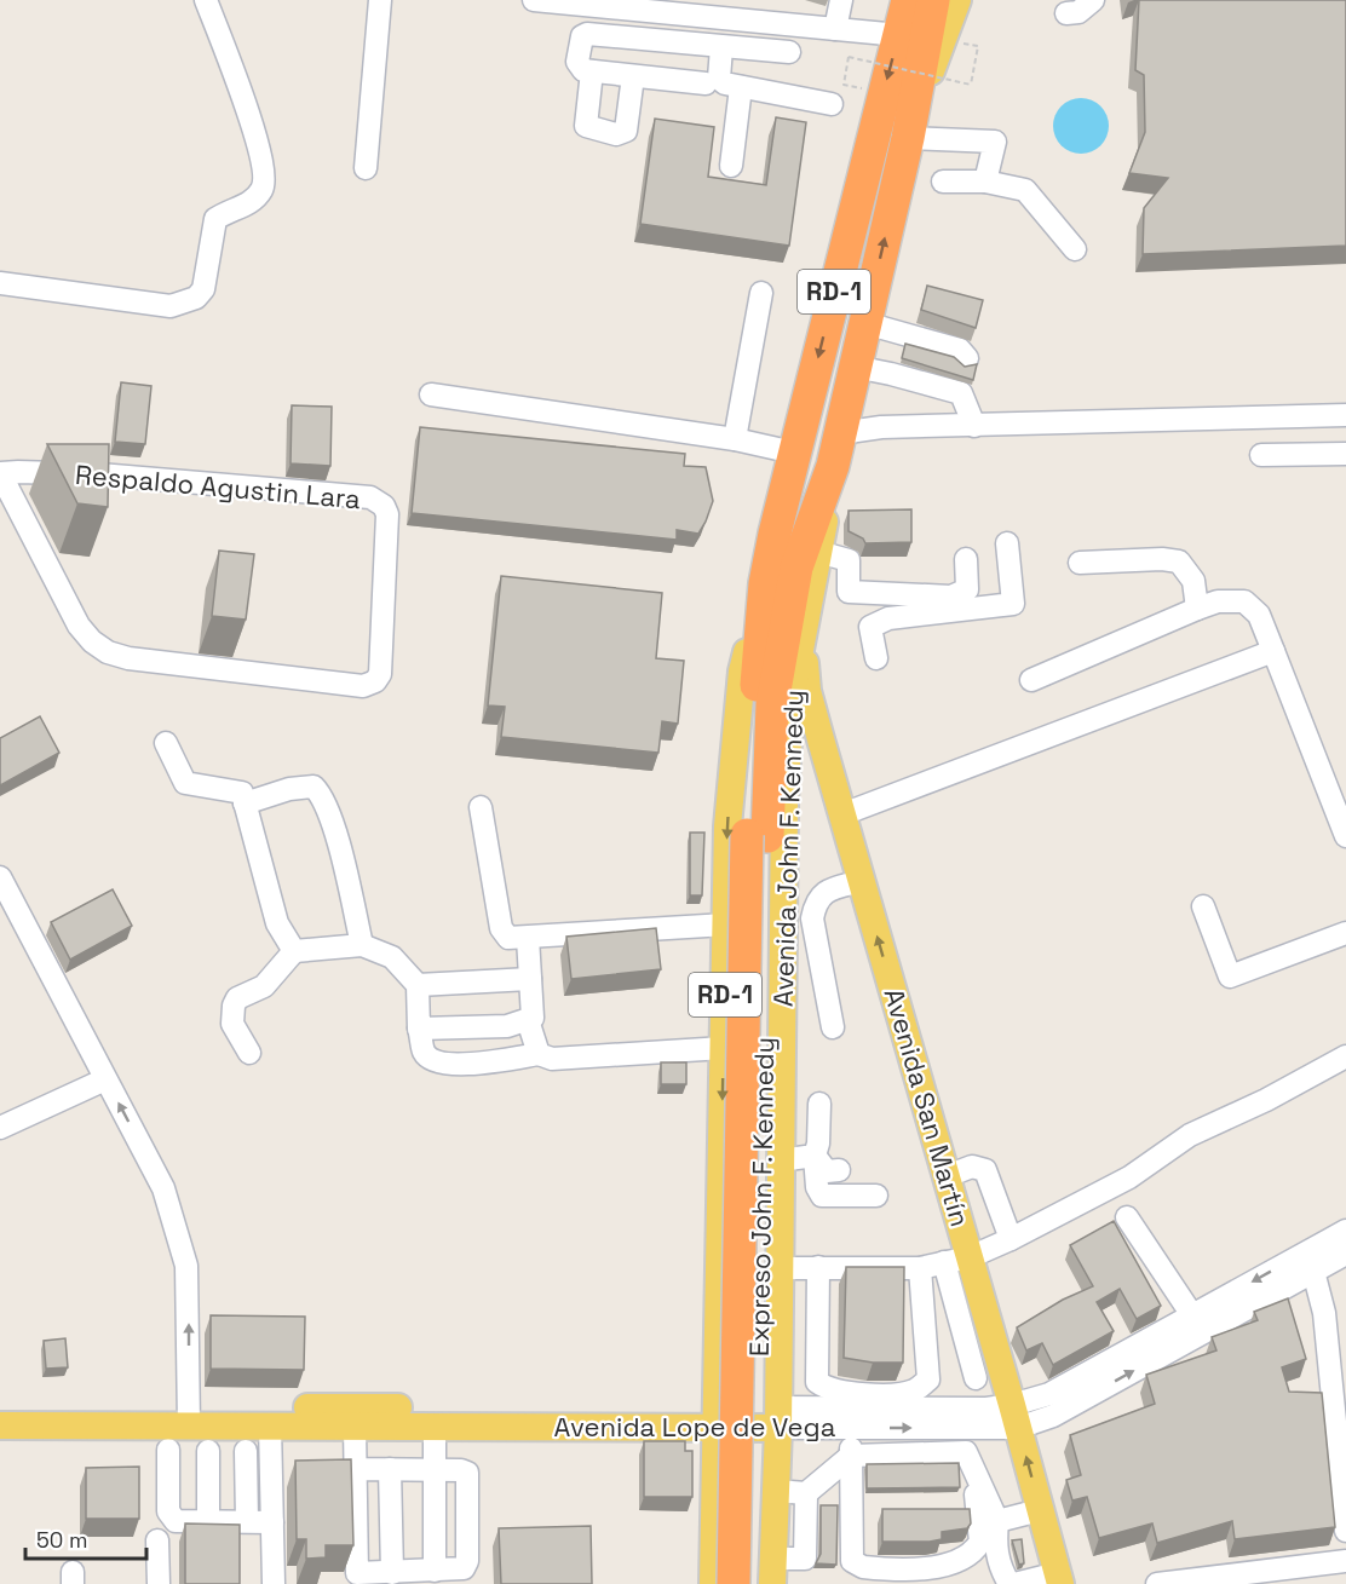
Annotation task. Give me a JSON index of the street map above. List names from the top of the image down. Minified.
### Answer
{"streets":{"highway":["RD-1","Expreso John F. Kennedy"],"main road":["Avenida John F. Kennedy","Avenida San Martín","Avenida Lope de Vega"],"street":["Respaldo Agustin Lara"]},"crossings":[["RD-1","Expreso John F. Kennedy"],["Avenida John F. Kennedy","Avenida San Martín"],["Avenida John F. Kennedy","Expreso John F. Kennedy"],["Avenida John F. Kennedy","Avenida Lope de Vega"],["Avenida San Martín","Avenida Lope de Vega"]],"one_way":["Avenida San Martín"],"scale_bar":"50 m"}
